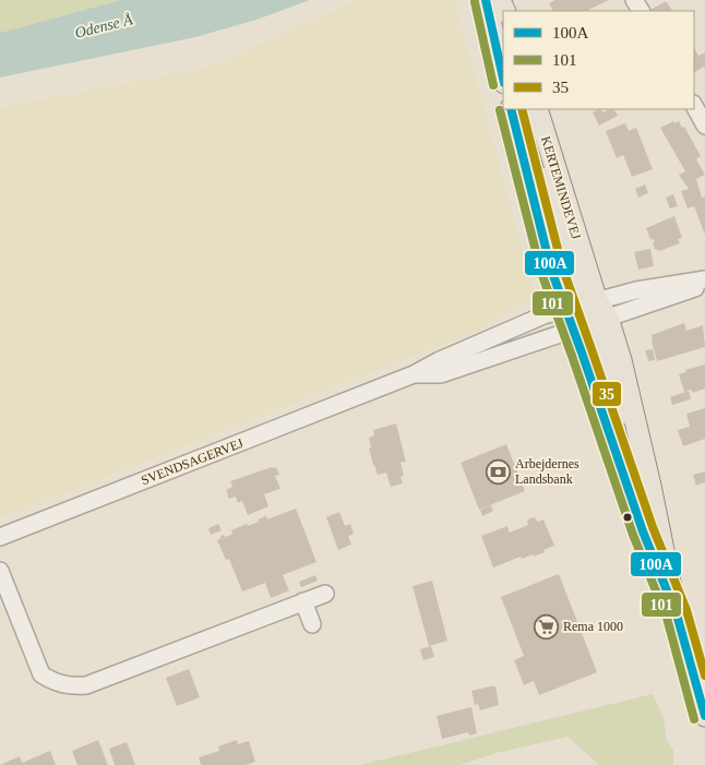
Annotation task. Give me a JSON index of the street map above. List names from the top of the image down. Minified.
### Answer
{"streets":{"main road":["KERTEMINDEVEJ"],"street":["SVENDSAGERVEJ"]},"crossings":[["KERTEMINDEVEJ","SVENDSAGERVEJ"]],"water":["Odense Å"],"places":{"bank":["Arbejdernes Landsbank"],"supermarket":["Rema 1000"]},"lines":["transit line 100A","transit line 101","transit line 35"],"legend":["100A","101","35"]}
